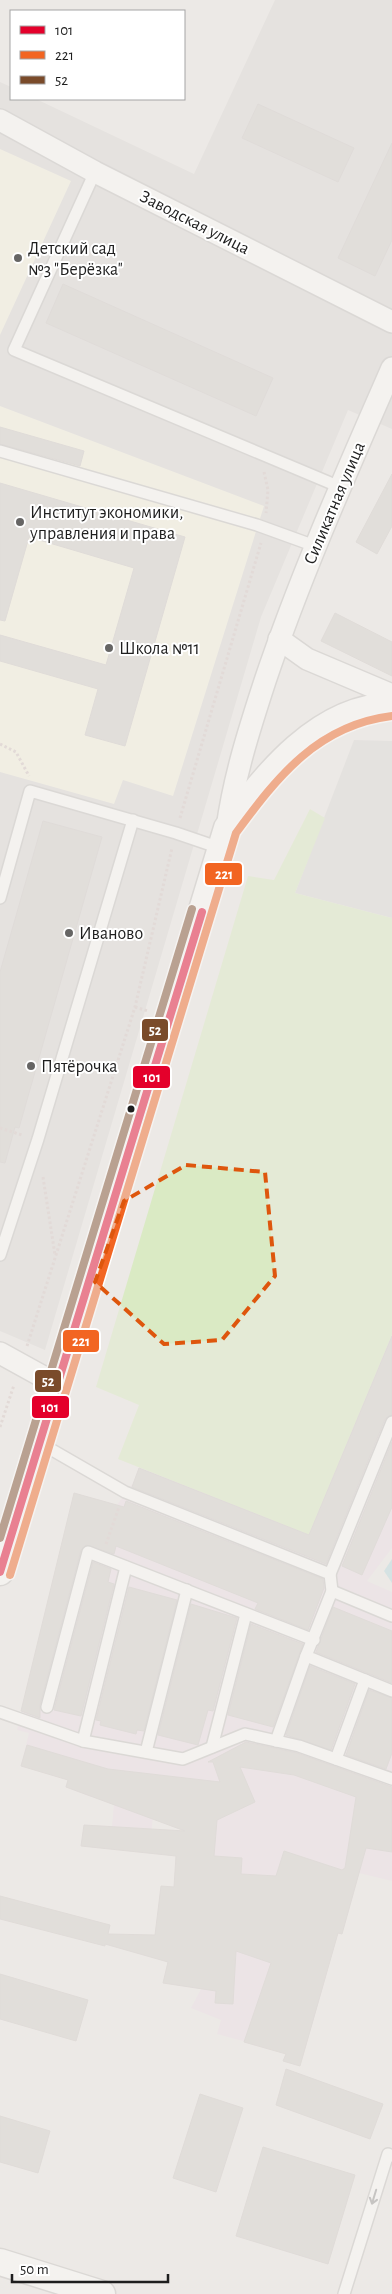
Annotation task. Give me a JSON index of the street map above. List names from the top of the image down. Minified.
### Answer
{"streets":{"street":["Заводская улица","Силикатная улица"]},"places":["Детский сад №3 \"Берёзка\"","Институт экономики, управления и права","Школа №11","Иваново","Пятёрочка"],"lines":["transit line 221","transit line 52","transit line 101"],"legend":["101","221","52"],"scale_bar":"50 m"}
